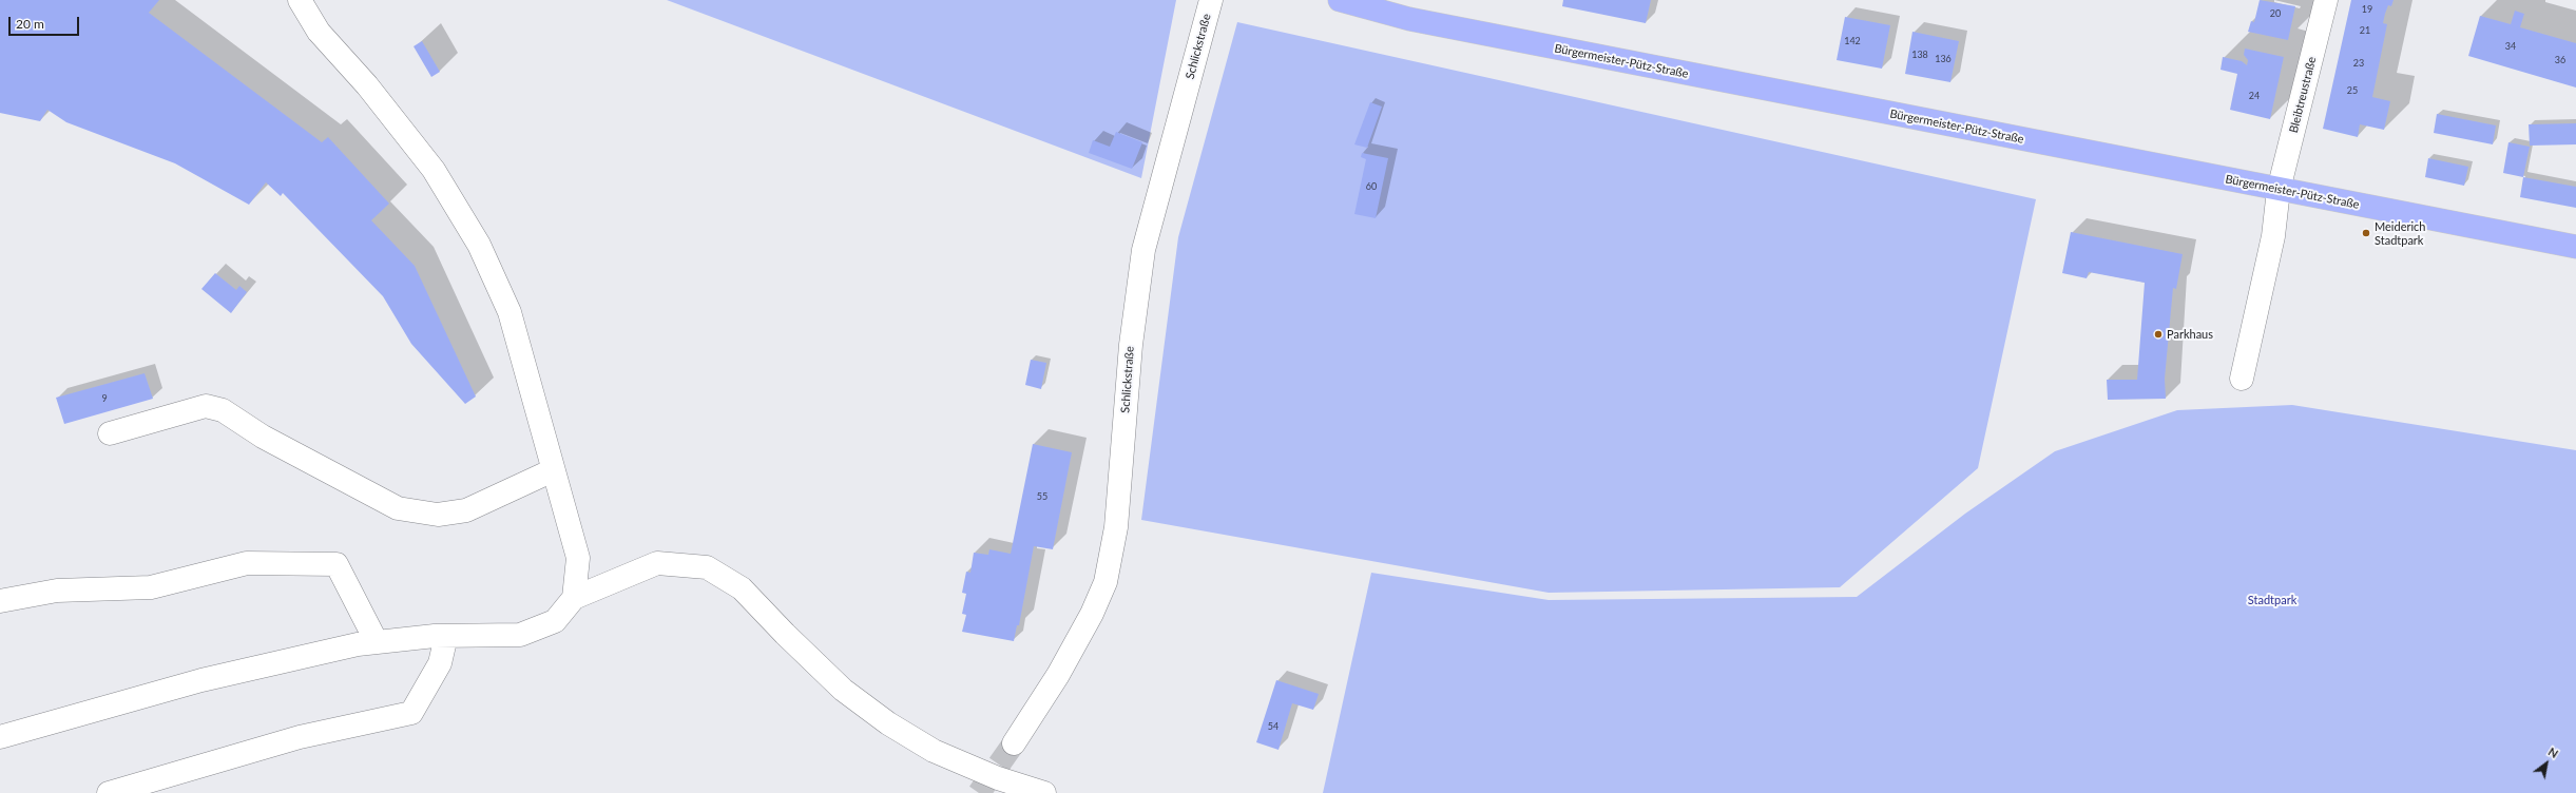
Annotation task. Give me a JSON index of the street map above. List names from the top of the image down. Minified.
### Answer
{"streets":{"main road":["Bürgermeister-Pütz-Straße"],"street":["Schlickstraße","Bleibtreustraße"]},"crossings":[["Bürgermeister-Pütz-Straße","Bleibtreustraße"]],"parks":["Stadtpark"],"places":["Meiderich Stadtpark","Parkhaus"],"house_numbers":["19","20","21","142","34","138","136","36","23","25","24","60","9","55","54"],"scale_bar":"20 m","north":"top right"}
